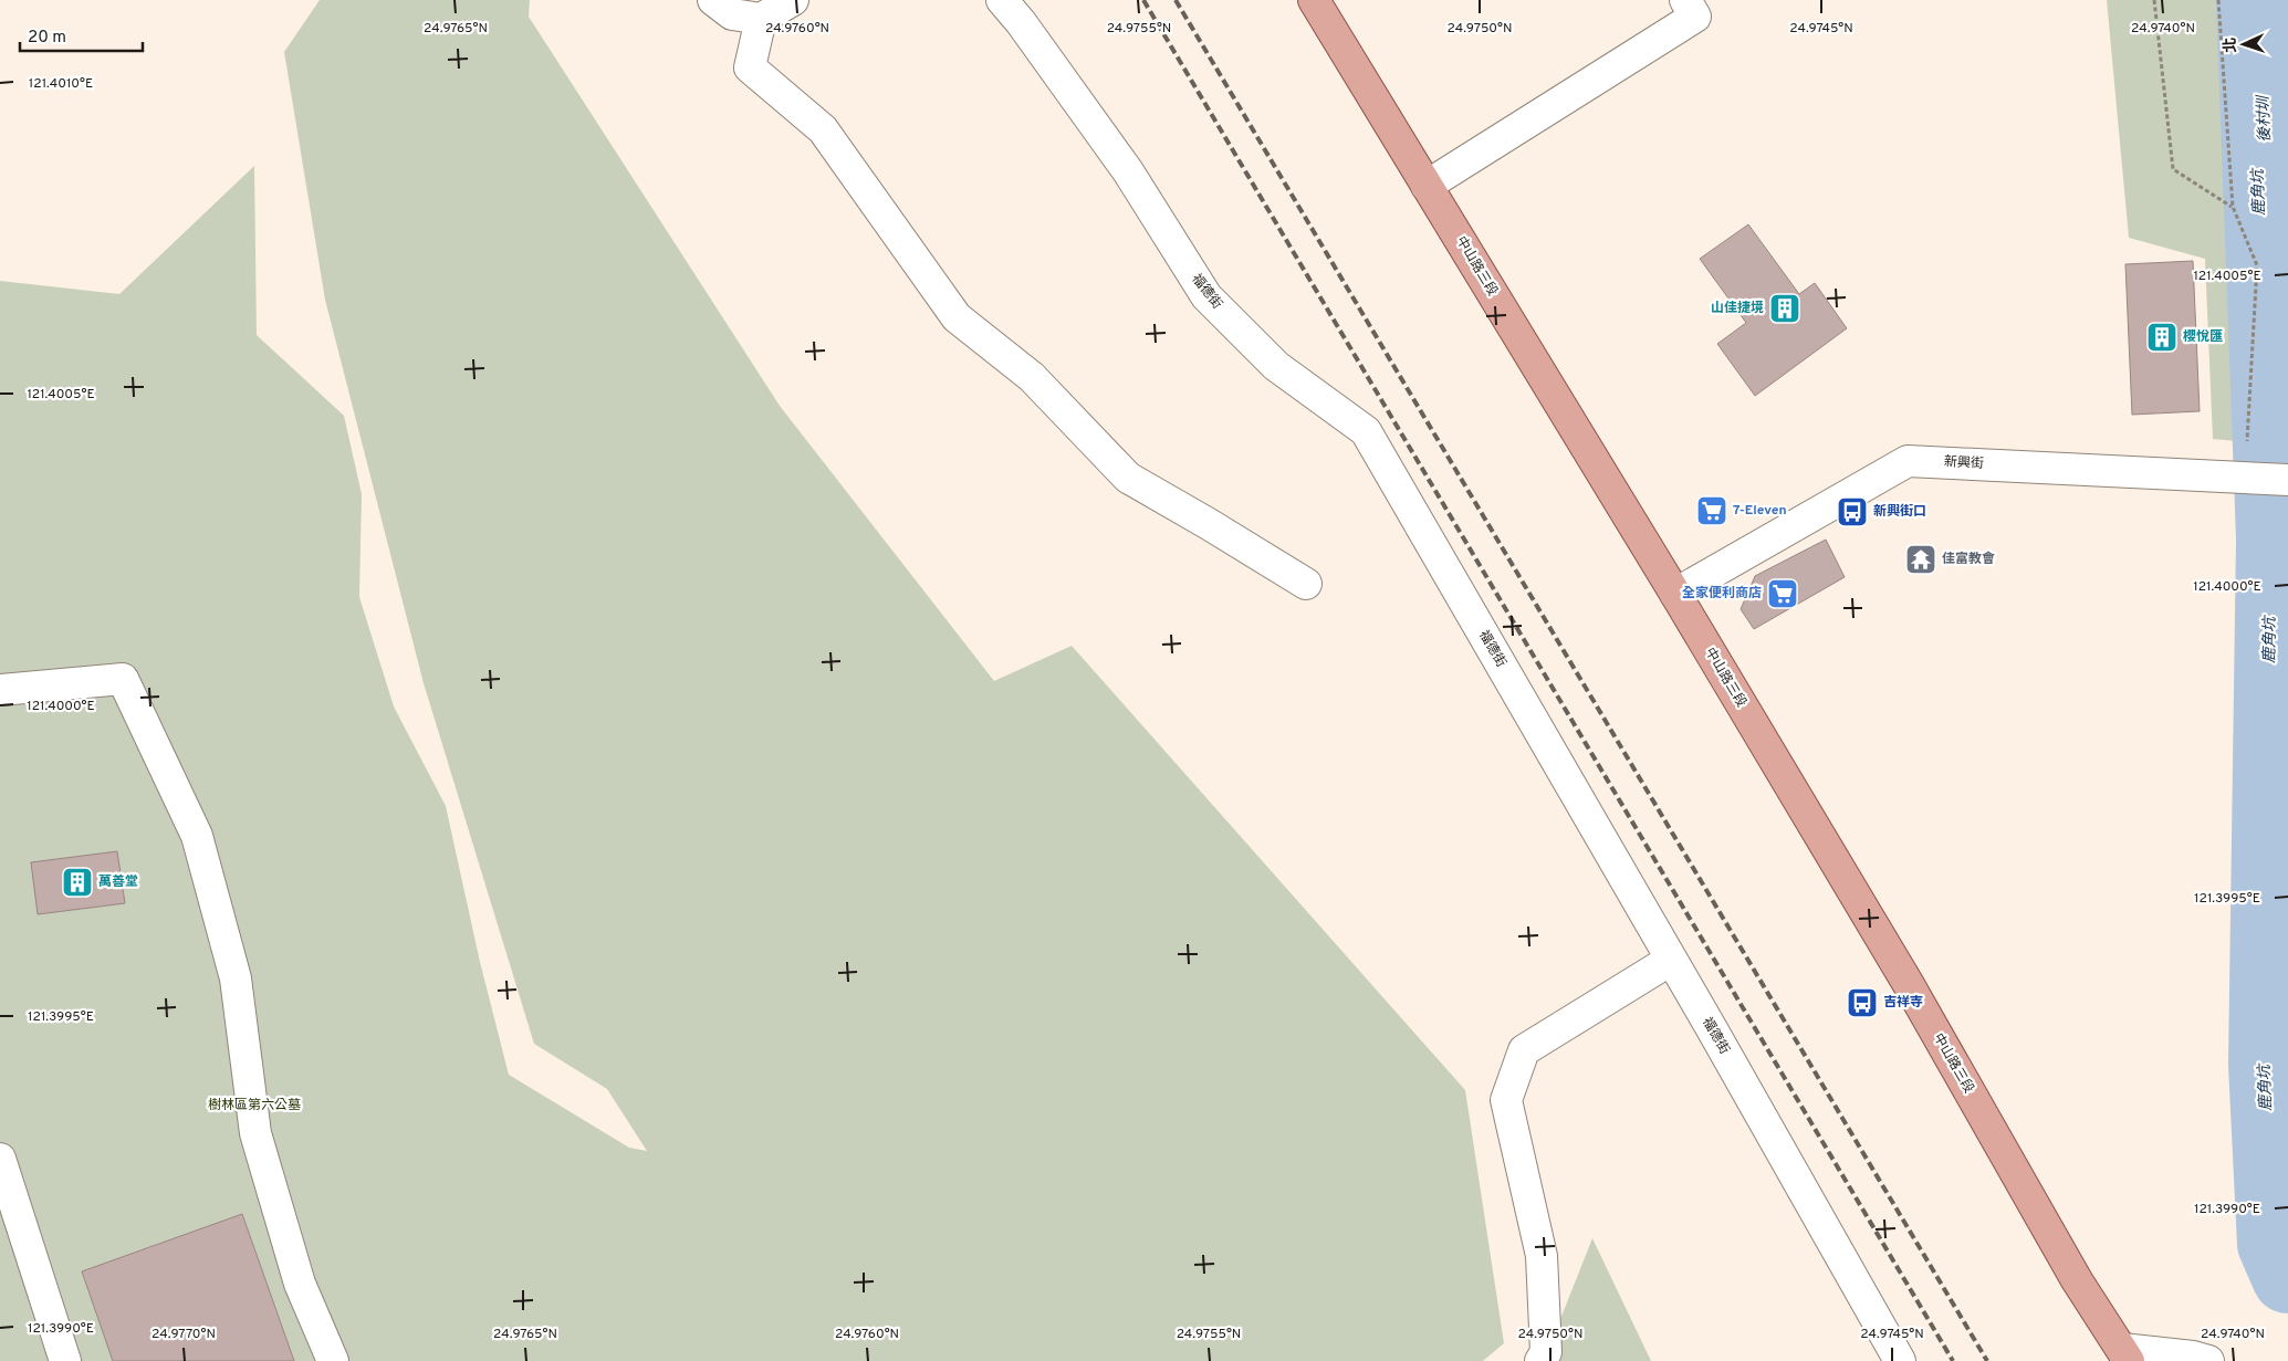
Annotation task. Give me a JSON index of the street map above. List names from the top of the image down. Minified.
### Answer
{"streets":{"main road":["中山路三段"],"street":["福德街","新興街"]},"crossings":[["中山路三段","新興街"]],"water":["後村圳","鹿角坑"],"parks":["樹林區第六公墓"],"places":{"building":["山佳捷境","櫻悅匯","萬善堂"],"supermarket":["7-Eleven","全家便利商店"],"bus stop":["新興街口","吉祥寺"],"temple":["佳富教會"]},"scale_bar":"20 m","north":"left","coordinates":["24.9765°N","24.9760°N","24.9755°N","24.9750°N","24.9745°N","24.9740°N","121.4010°E","121.4005°E","121.4000°E","121.3995°E","121.3990°E","24.9770°N"]}
